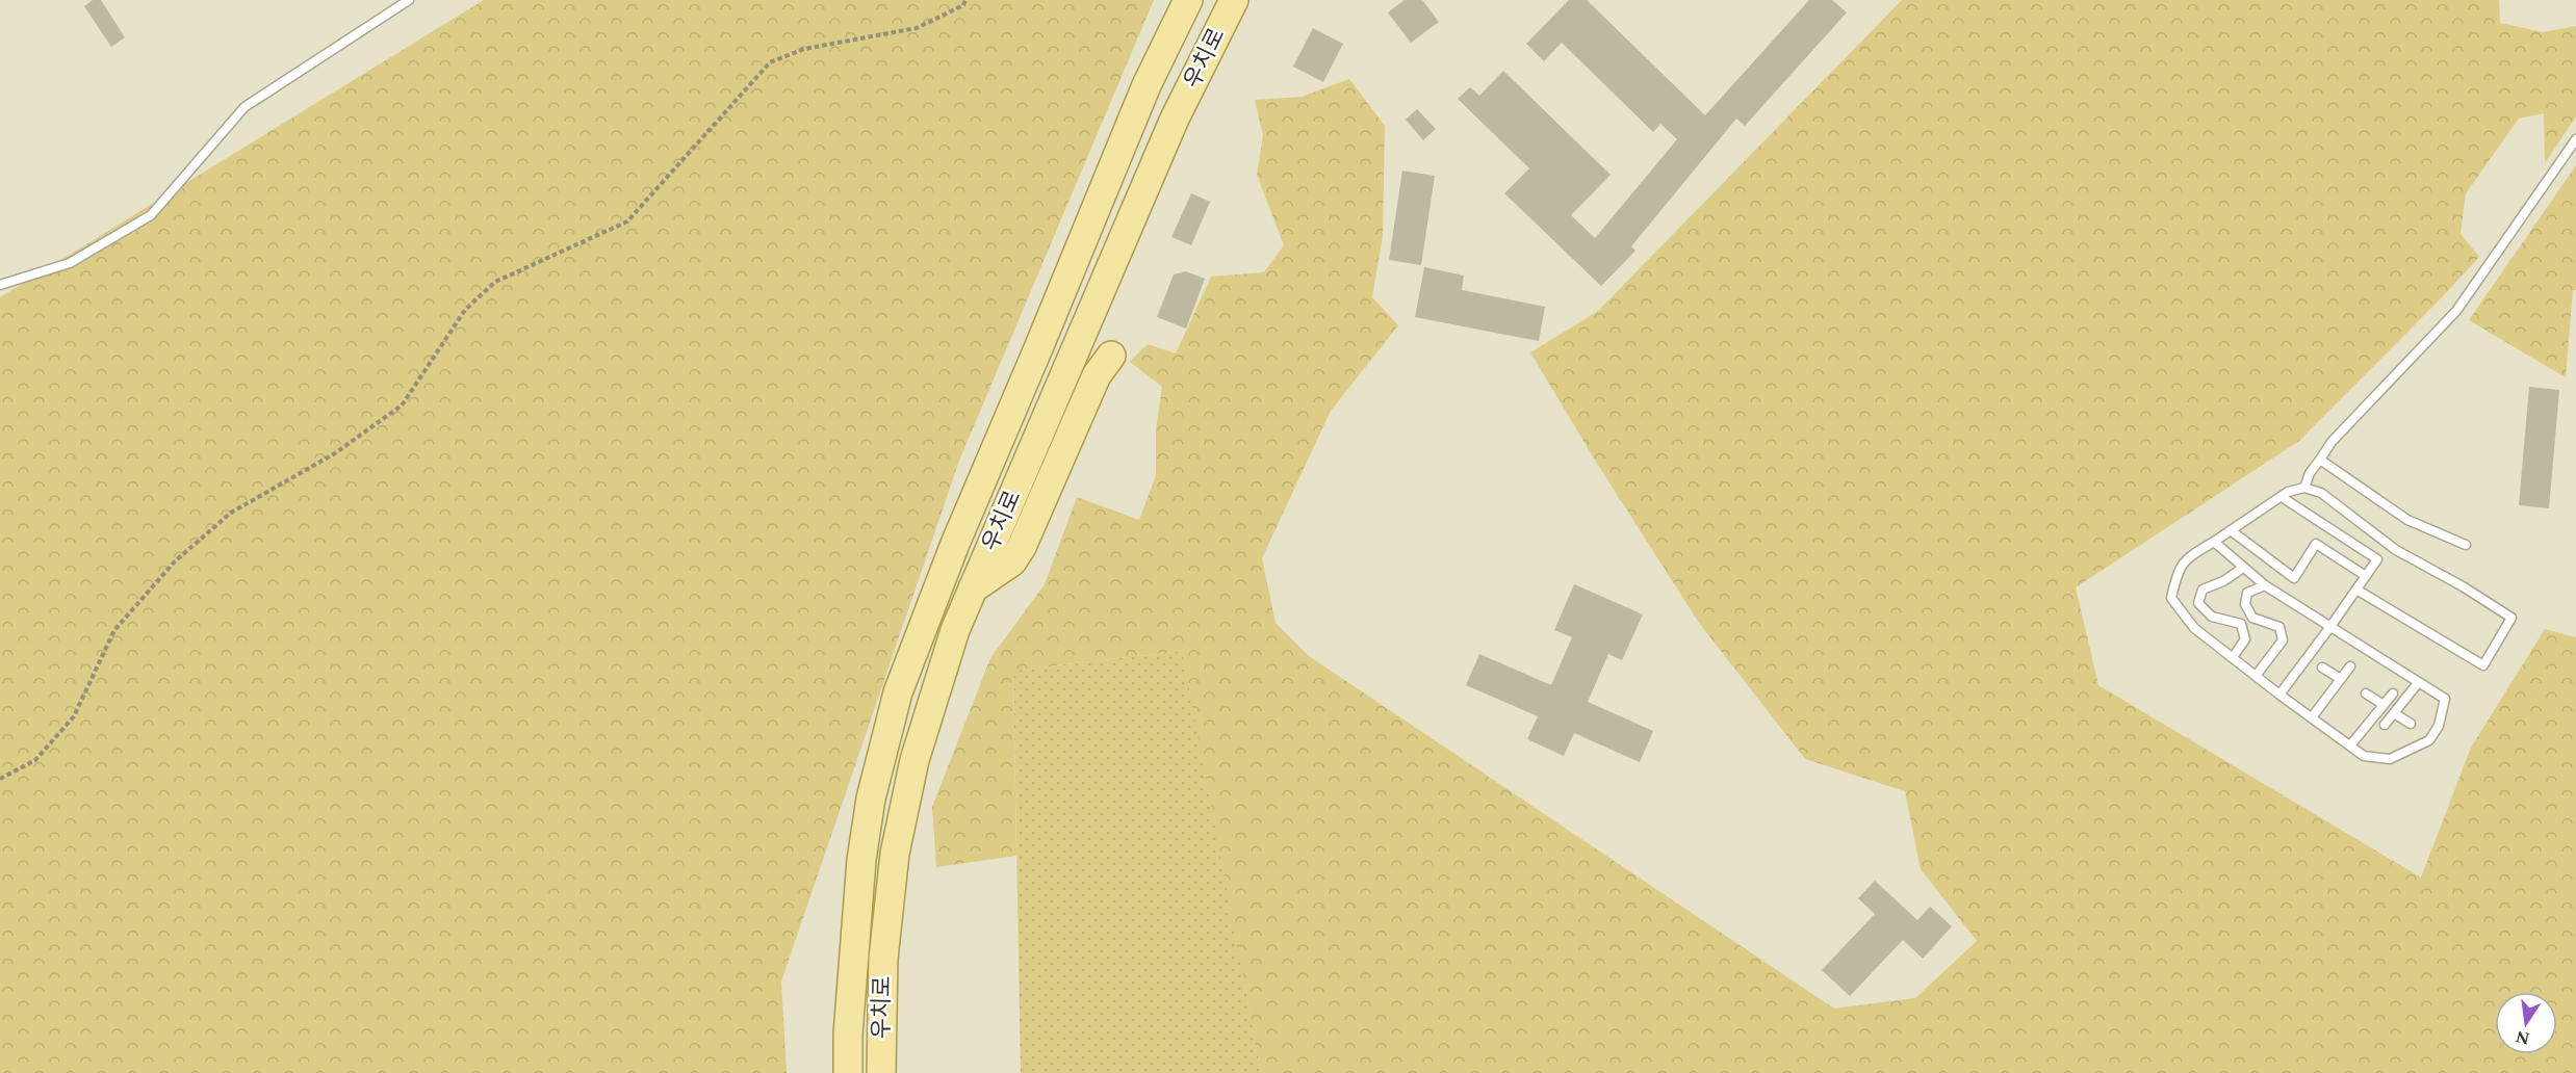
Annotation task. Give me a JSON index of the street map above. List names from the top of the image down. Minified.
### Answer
{"streets":{"main road":["우치로"]},"north":"bottom"}
